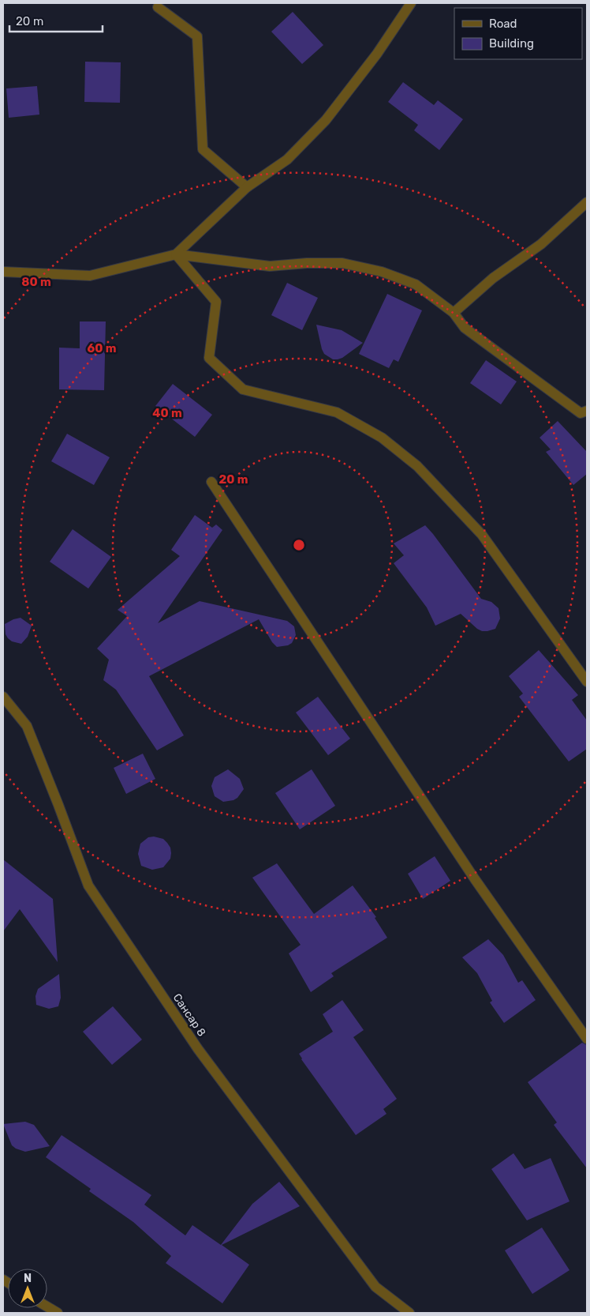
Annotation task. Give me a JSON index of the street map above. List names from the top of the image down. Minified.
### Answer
{"streets":{"street":["Сансар 8"]},"legend":["Road","Building"],"scale_bar":"20 m","north":"top","rings":["80 m","60 m","40 m","20 m"]}
